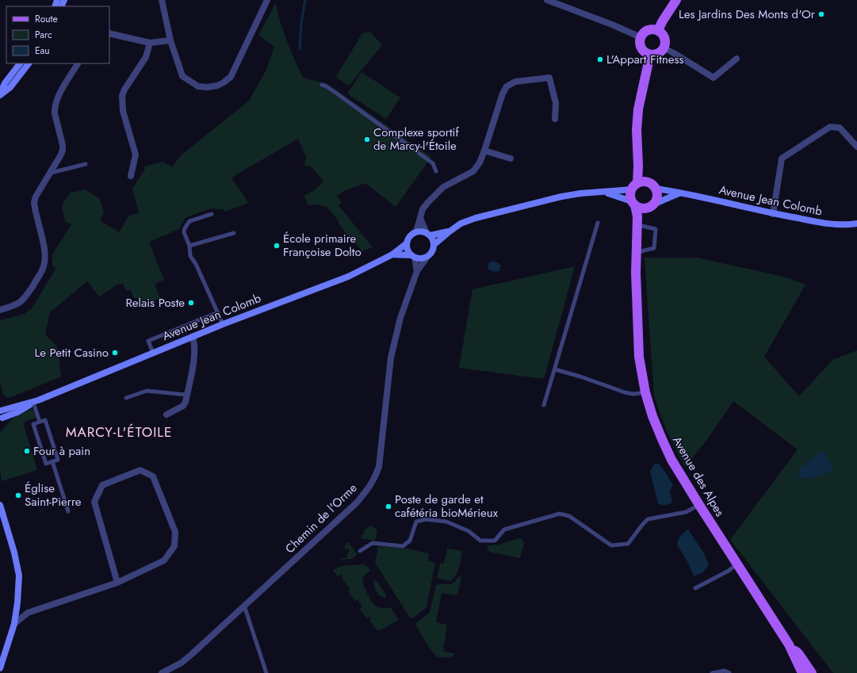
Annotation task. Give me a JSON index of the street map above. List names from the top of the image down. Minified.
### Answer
{"streets":{"main road":["Avenue des Alpes"],"street":["Avenue Jean Colomb","Chemin de l'Orme"]},"crossings":[["Avenue Jean Colomb","Avenue des Alpes"],["Avenue Jean Colomb","Chemin de l'Orme"]],"districts":["MARCY-L'ÉTOILE"],"places":["Les Jardins Des Monts d'Or","L'Appart Fitness","Complexe sportif de Marcy-l'Étoile","École primaire Françoise Dolto","Relais Poste","Le Petit Casino","Four à pain","Église Saint-Pierre","Poste de garde et cafétéria bioMérieux"],"legend":["Route","Parc","Eau"]}
